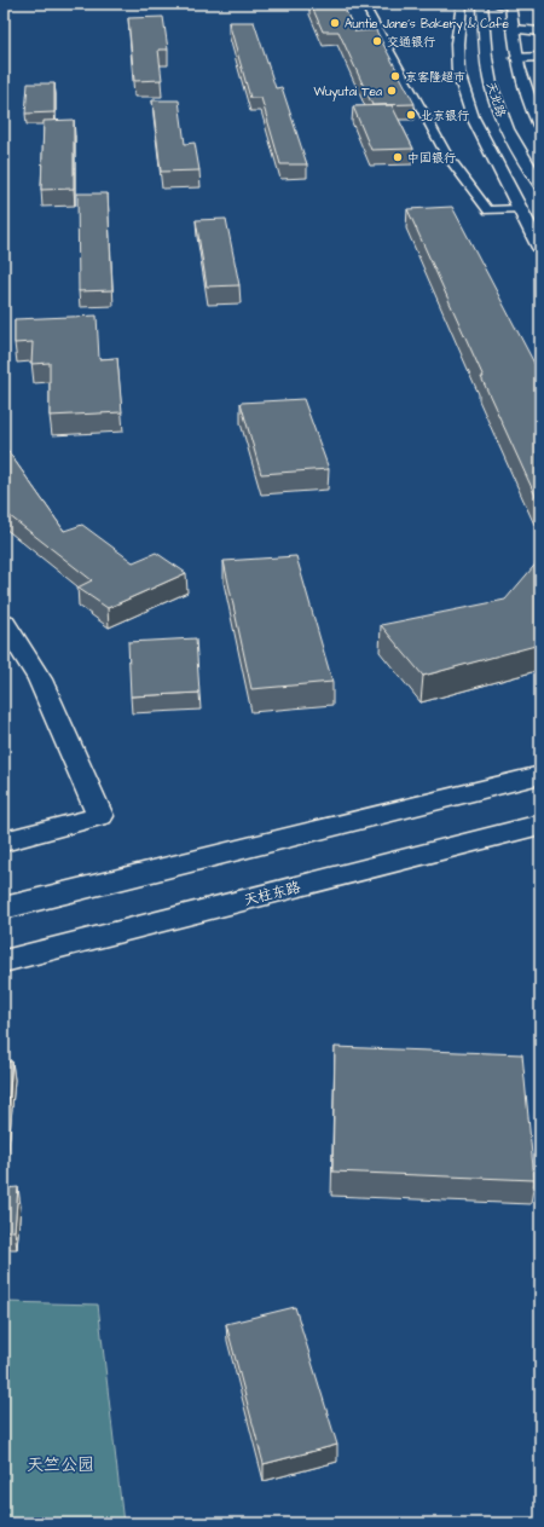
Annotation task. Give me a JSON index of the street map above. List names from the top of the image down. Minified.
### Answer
{"streets":{"main road":["天北路","天柱东路"]},"parks":["天竺公园"],"places":["Auntie Jane's Bakery & Cafe","交通银行","京客隆超市","Wuyutai Tea","北京银行","中国银行"]}
